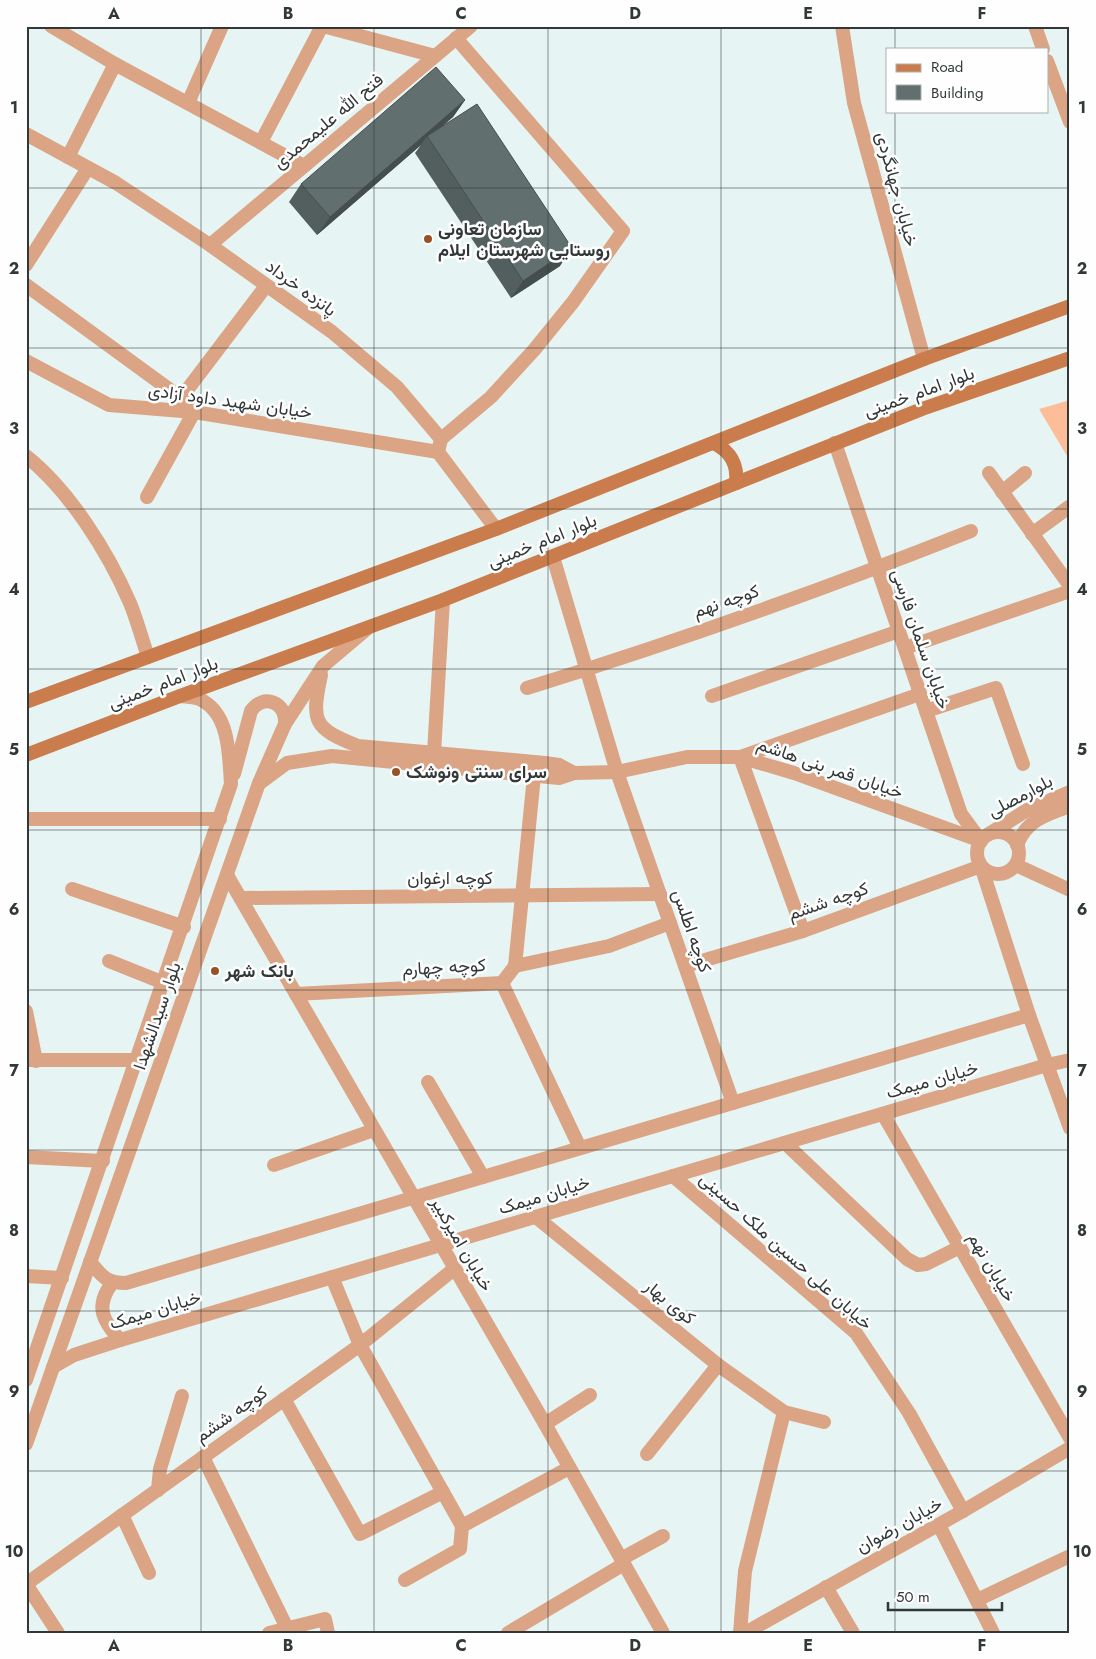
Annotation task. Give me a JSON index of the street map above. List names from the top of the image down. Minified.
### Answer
{"streets":{"main road":["بلوار امام خمینی"],"street":["فتح الله علیمحمدی","خیابان جهانگردی","پانزده خرداد","خیابان شهید داود آزادی","کوچه نهم","خیابان سلمان فارسی","خیابان قمر بنی هاشم","بلوارمصلی","کوچه ارغوان","کوچه ششم","کوچه اطلس","کوچه چهارم","بلوار سیدالشهدا","خیابان میمک","خیابان امیرکبیر","خیابان علی حسین ملک حسینی","خیابان نهم","کوی بهار","خیابان رضوان"]},"crossings":[["فتح الله علیمحمدی","پانزده خرداد"],["خیابان جهانگردی","بلوار امام خمینی"],["پانزده خرداد","بلوار امام خمینی"],["پانزده خرداد","خیابان شهید داود آزادی"],["بلوار امام خمینی","خیابان سلمان فارسی"],["بلوار امام خمینی","کوچه اطلس"],["بلوار امام خمینی","بلوار سیدالشهدا"],["کوچه نهم","خیابان سلمان فارسی"],["کوچه نهم","کوچه اطلس"],["خیابان سلمان فارسی","خیابان قمر بنی هاشم"],["خیابان سلمان فارسی","بلوارمصلی"],["خیابان سلمان فارسی","کوچه ششم"],["خیابان قمر بنی هاشم","بلوارمصلی"],["خیابان قمر بنی هاشم","کوچه ششم"],["خیابان قمر بنی هاشم","کوچه اطلس"],["خیابان قمر بنی هاشم","بلوار سیدالشهدا"],["بلوارمصلی","کوچه ششم"],["کوچه ارغوان","کوچه اطلس"],["کوچه ارغوان","خیابان امیرکبیر"],["کوچه ششم","کوچه اطلس"],["کوچه ششم","خیابان امیرکبیر"],["کوچه اطلس","خیابان میمک"],["کوچه چهارم","خیابان امیرکبیر"],["بلوار سیدالشهدا","خیابان میمک"],["بلوار سیدالشهدا","خیابان امیرکبیر"],["خیابان میمک","خیابان امیرکبیر"],["خیابان میمک","خیابان علی حسین ملک حسینی"],["خیابان میمک","خیابان نهم"],["خیابان میمک","کوی بهار"],["خیابان علی حسین ملک حسینی","خیابان رضوان"]],"places":["سازمان تعاونی روستایی شهرستان ایلام","سرای سنتی ونوشک","بانک شهر"],"legend":["Road","Building"],"scale_bar":"50 m","grid":{"columns":["A","B","C","D","E","F"],"rows":["1","2","3","4","5","6","7","8","9","10"]}}
